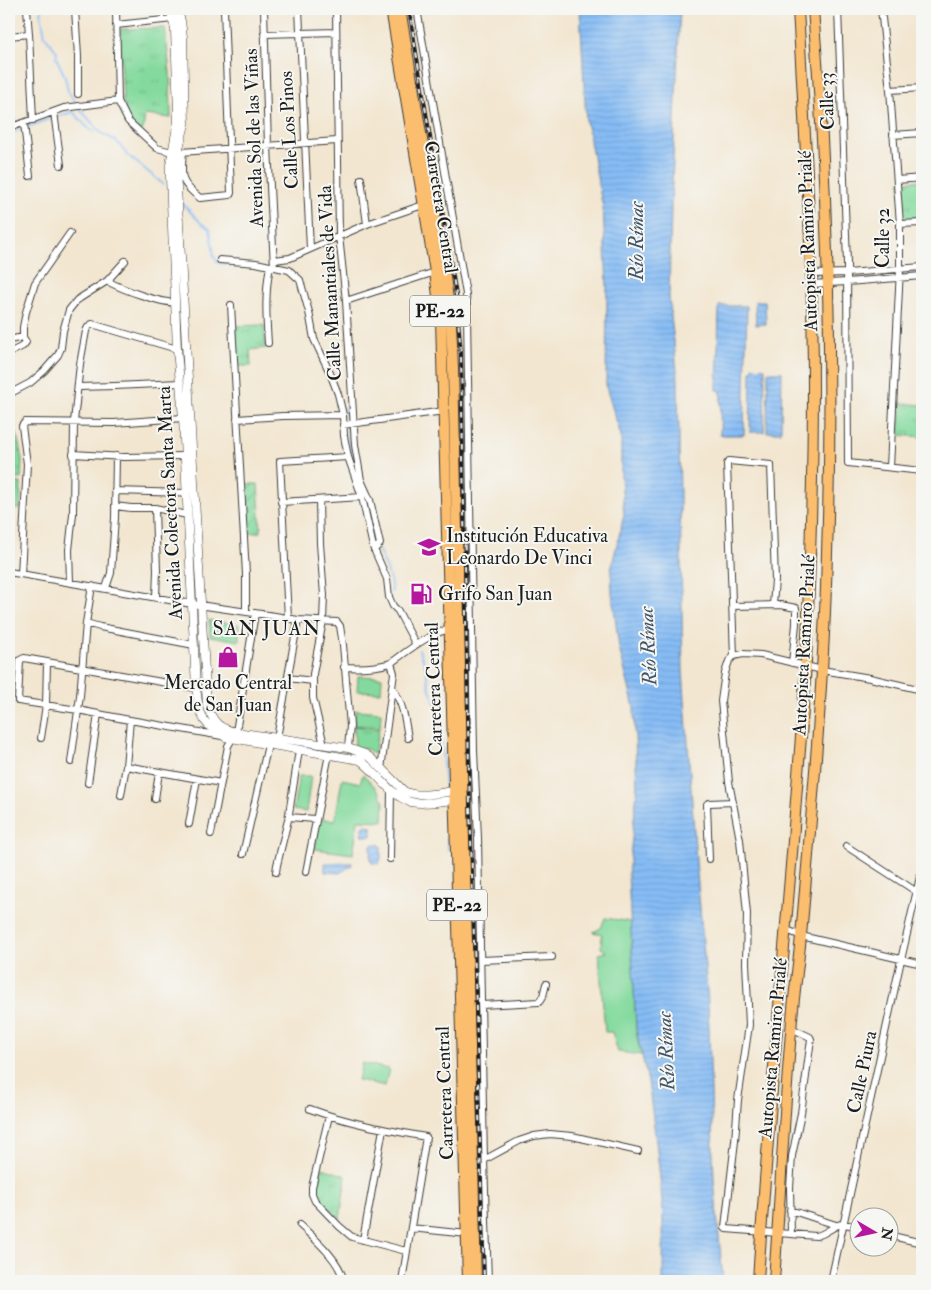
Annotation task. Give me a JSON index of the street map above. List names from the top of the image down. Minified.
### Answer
{"streets":{"highway":["Carretera Central","Autopista Ramiro Prialé","PE-22"],"street":["Calle 33","Calle Los Pinos","Avenida Sol de las Viñas","Calle 32","Calle Manantiales de Vida","Avenida Colectora Santa Marta","Calle Piura"]},"crossings":[["Calle 33","Calle 32"],["Carretera Central","Avenida Colectora Santa Marta"]],"districts":["SAN JUAN"],"water":["Río Rímac"],"places":{"school or university":["Institución Educativa Leonardo De Vinci"],"fuel station":["Grifo San Juan"],"shop":["Mercado Central de San Juan"]},"north":"right"}
